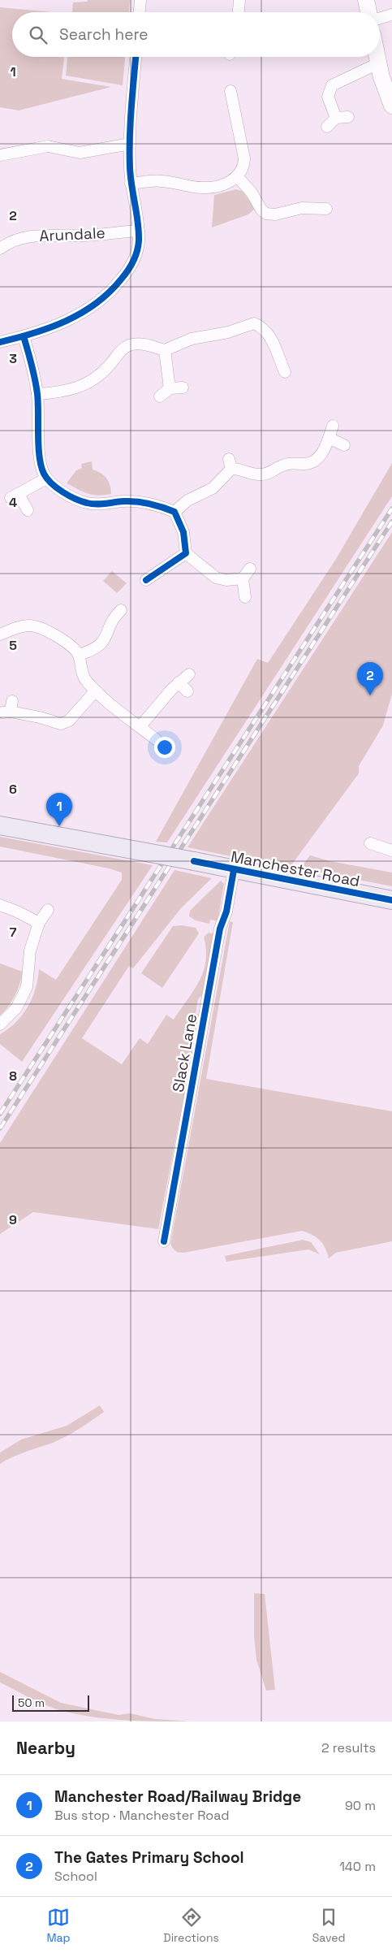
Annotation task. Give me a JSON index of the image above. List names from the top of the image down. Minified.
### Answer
{"streets":{"main road":["Manchester Road"],"street":["Arundale","Slack Lane"]},"crossings":[["Manchester Road","Slack Lane"]],"scale_bar":"50 m","page":{"search":"Search here","pins":["2","1"],"scale":"50 m","heading":["Nearby","2 results"],"list":[{"mark":"1","name":"Manchester Road/Railway Bridge","note":"Bus stop · Manchester Road","value":"90 m"},{"mark":"2","name":"The Gates Primary School","note":"School","value":"140 m"}],"nav":["Map","Directions","Saved"]},"grid":{"rows":["1","2","3","4","5","6","7","8","9"]}}
